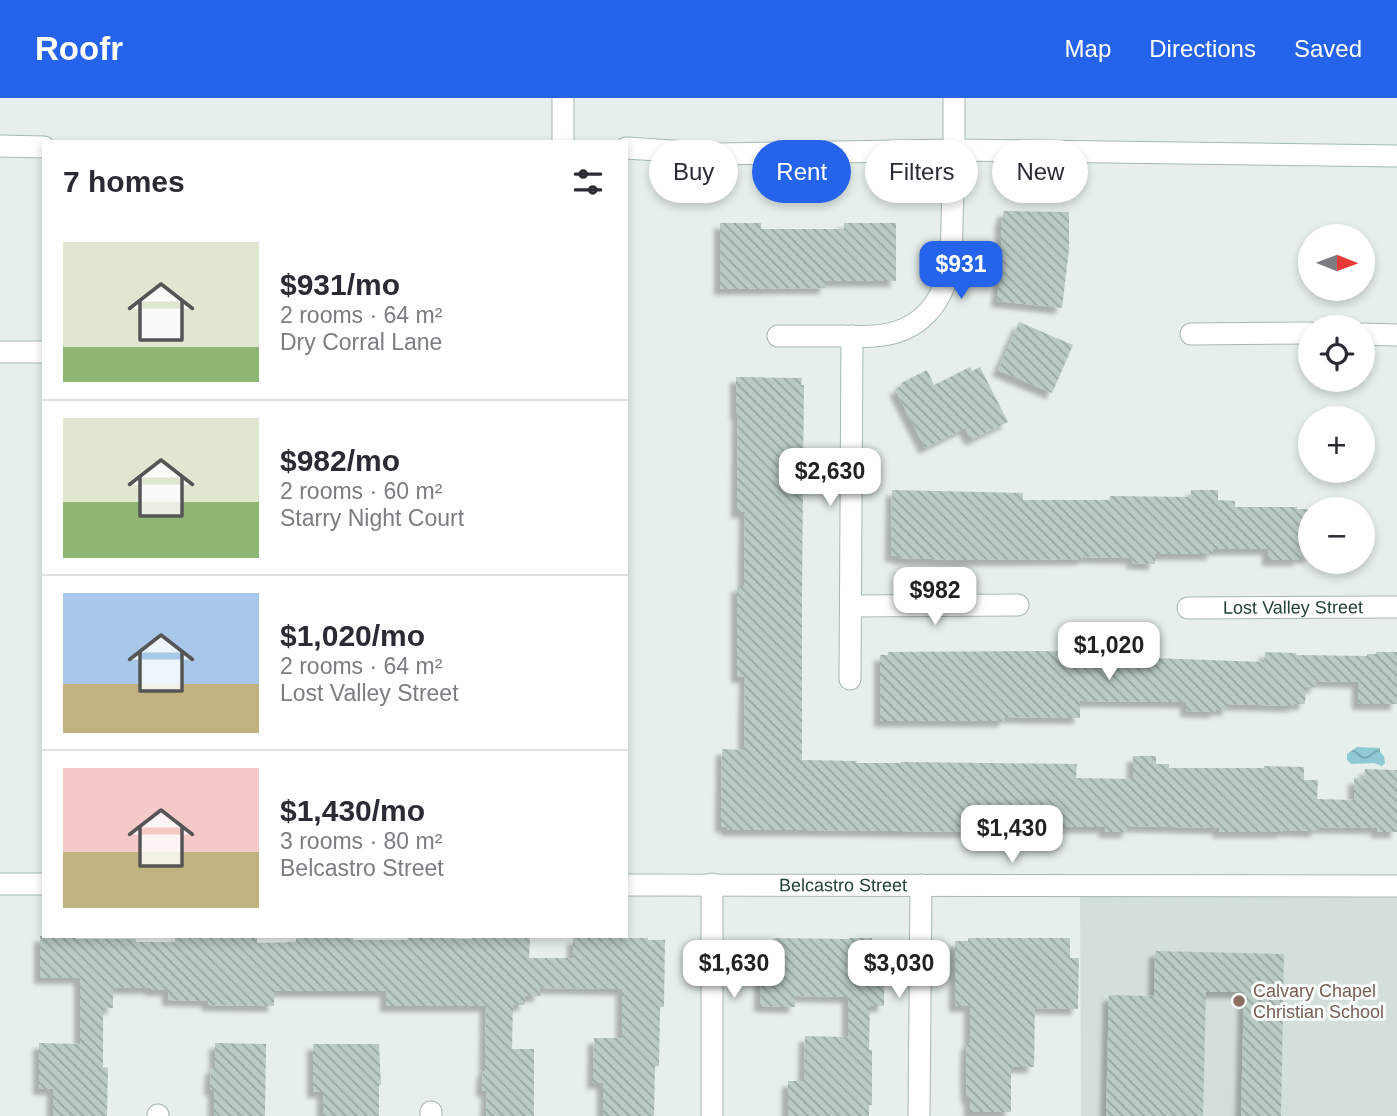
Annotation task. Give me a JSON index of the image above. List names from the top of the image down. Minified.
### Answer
{"streets":{"street":["Lost Valley Street","Belcastro Street"]},"places":["Calvary Chapel Christian School"],"north":"right","page":{"header":"Roofr","nav":["Map","Directions","Saved"],"chip":["Buy","Rent","Filters","New"],"heading":"7 homes","map_buttons":["+","−"],"list":[{"name":"$931/mo","note":"2 rooms · 64 m² · Dry Corral Lane"},{"name":"$982/mo","note":"2 rooms · 60 m² · Starry Night Court"},{"name":"$1,020/mo","note":"2 rooms · 64 m² · Lost Valley Street"},{"name":"$1,430/mo","note":"3 rooms · 80 m² · Belcastro Street"}],"price":["$931","$2,630","$982","$1,020","$1,430","$1,630","$3,030"]}}
